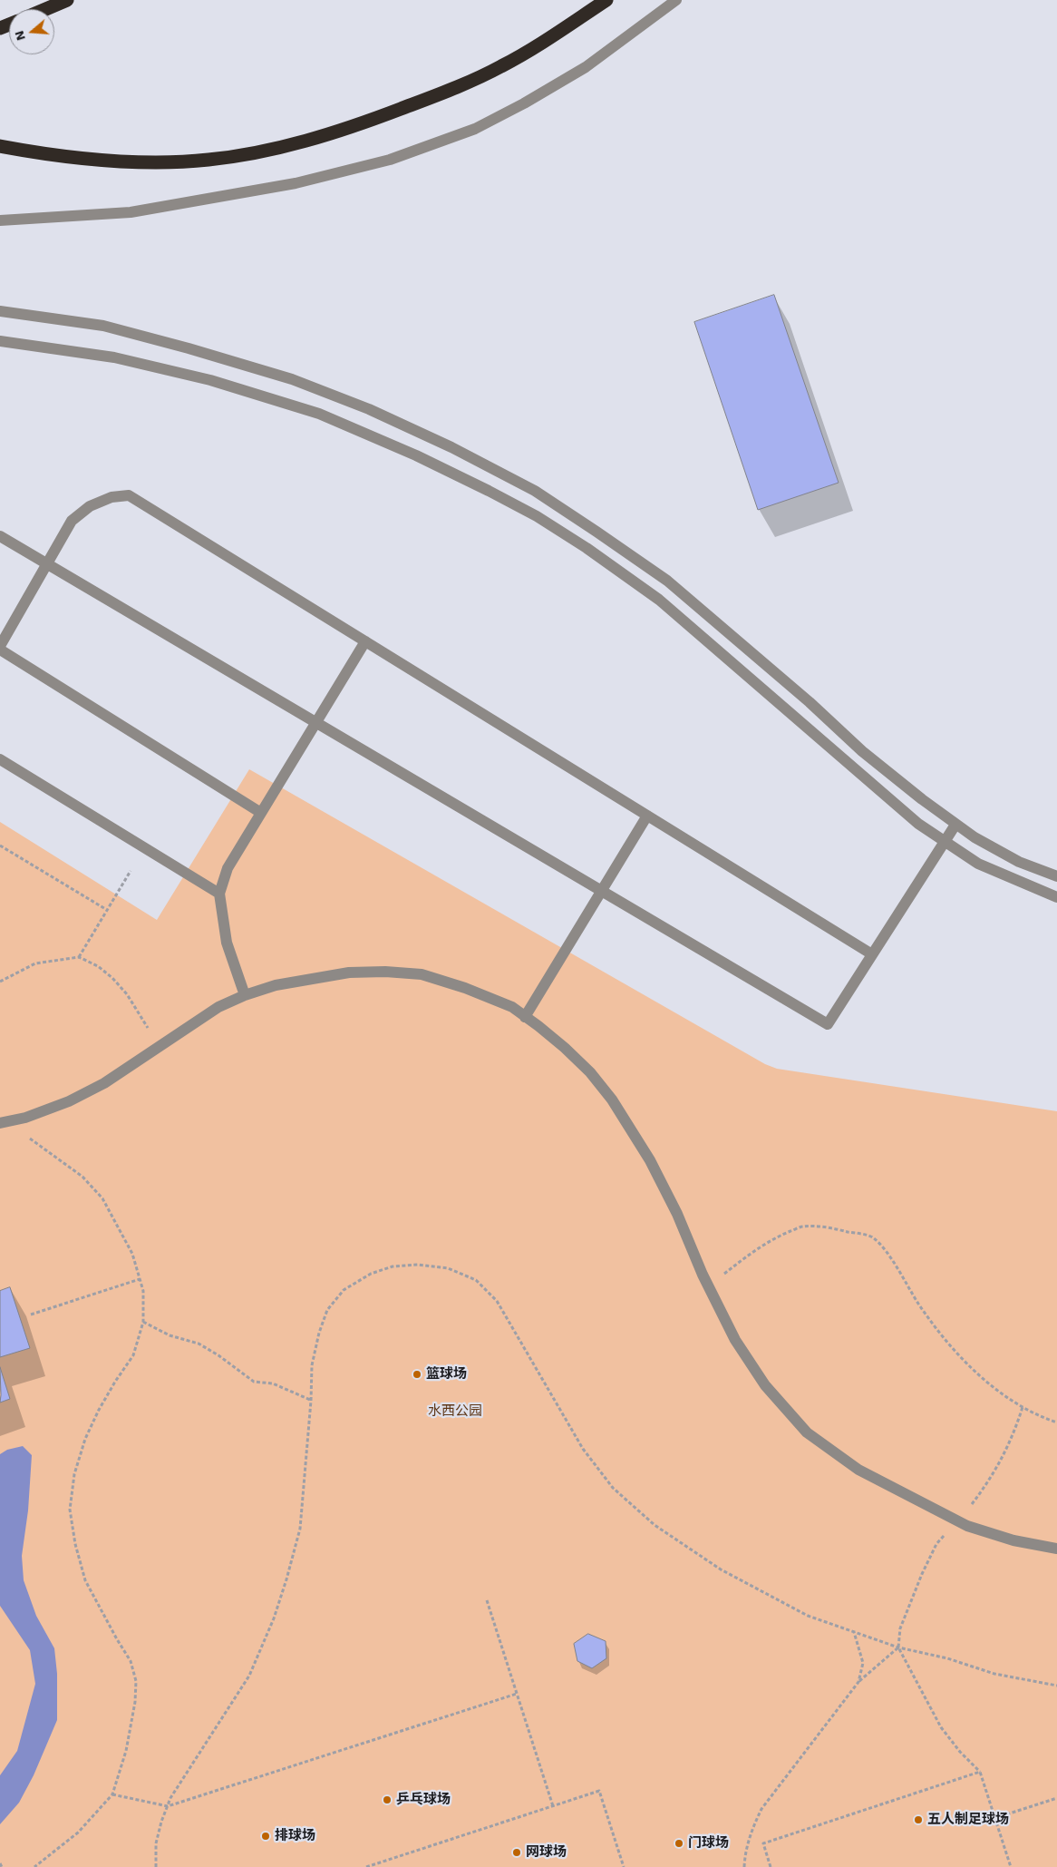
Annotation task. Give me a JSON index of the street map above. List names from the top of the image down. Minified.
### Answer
{"parks":["水西公园"],"places":["篮球场","乒乓球场","五人制足球场","排球场","‌门球场‌","网球场"],"north":"left"}
